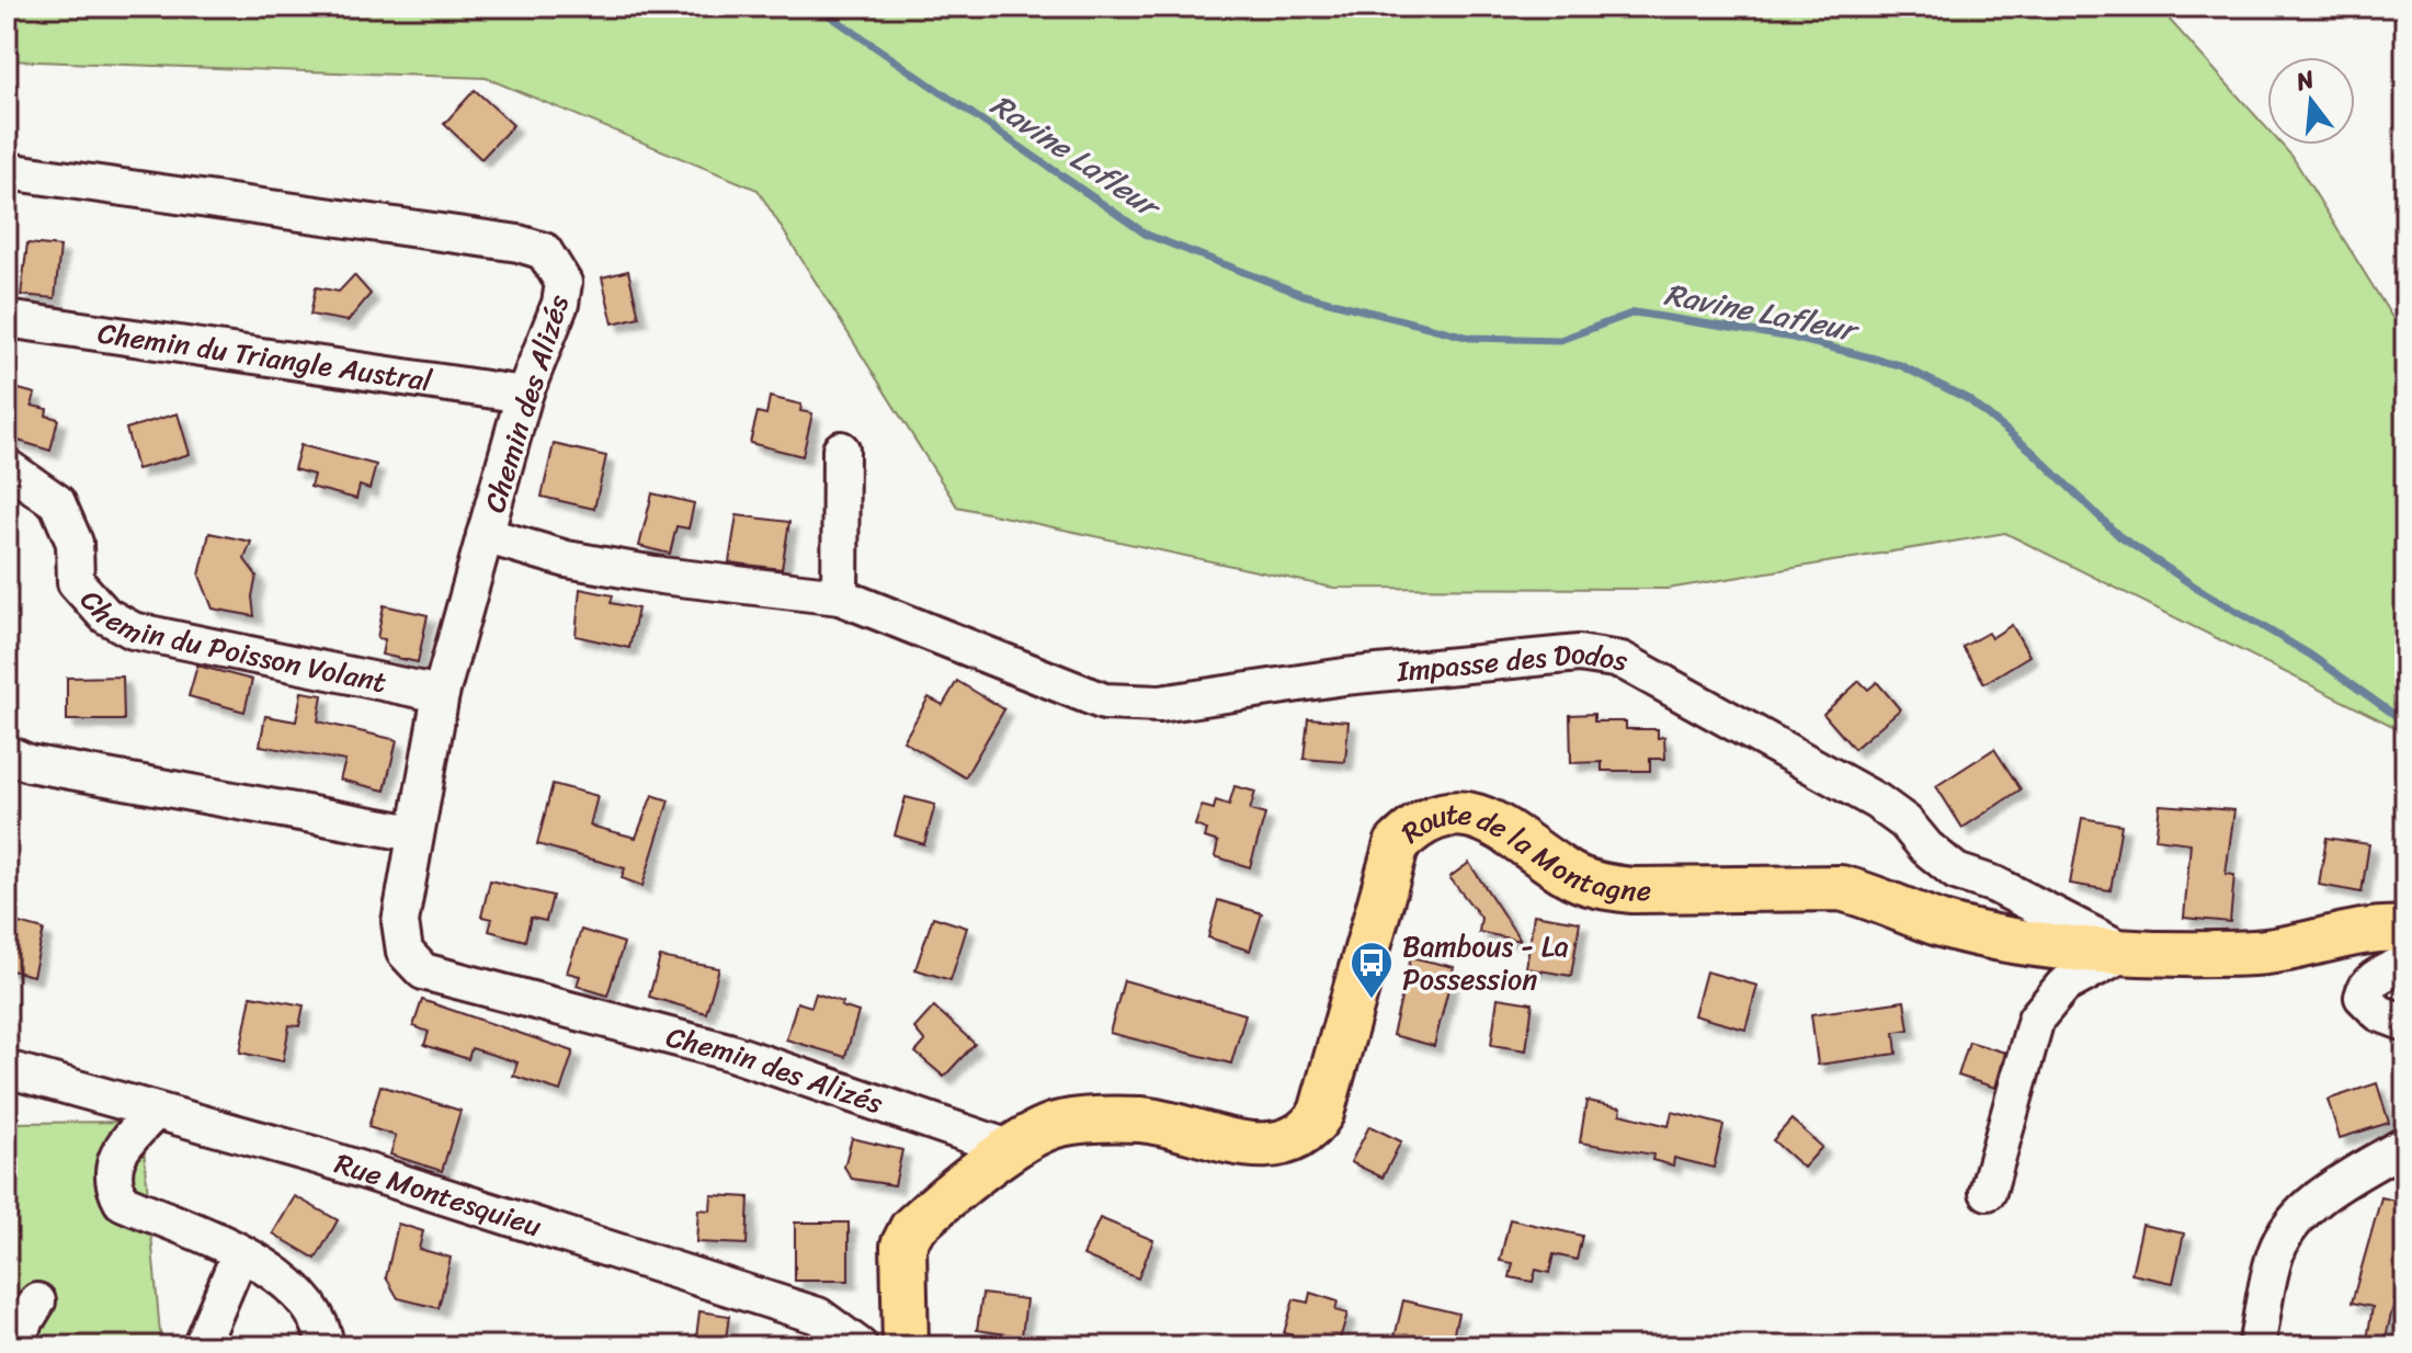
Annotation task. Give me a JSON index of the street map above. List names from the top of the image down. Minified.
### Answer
{"streets":{"main road":["Route de la Montagne"],"street":["Chemin du Triangle Austral","Chemin des Alizés","Chemin du Poisson Volant","Impasse des Dodos","Rue Montesquieu"]},"crossings":[["Chemin du Triangle Austral","Chemin des Alizés"],["Chemin des Alizés","Chemin du Poisson Volant"],["Chemin des Alizés","Impasse des Dodos"],["Chemin des Alizés","Route de la Montagne"],["Impasse des Dodos","Route de la Montagne"]],"water":["Ravine Lafleur"],"places":{"bus stop":["Bambous - La Possession"]},"north":"top"}
